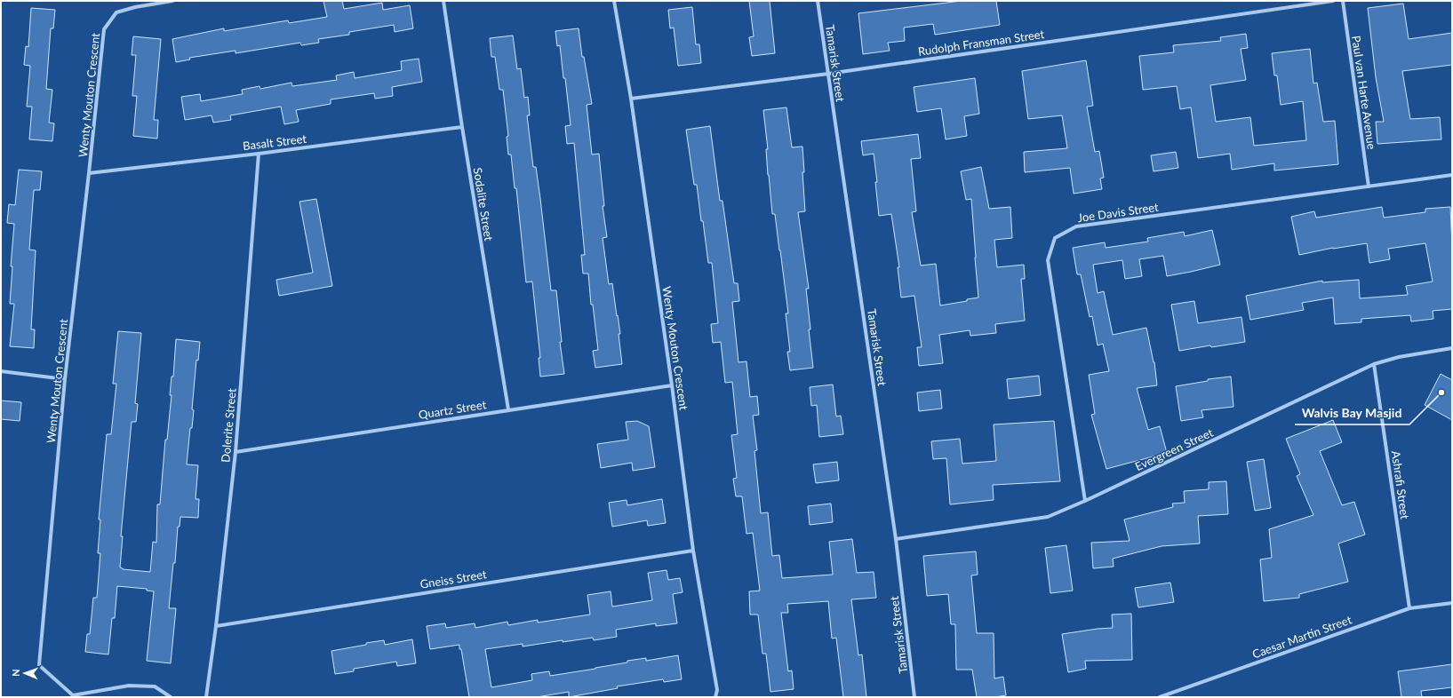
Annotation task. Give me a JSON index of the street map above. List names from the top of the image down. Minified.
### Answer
{"streets":{"street":["Rudolph Fransman Street","Tamarisk Street","Paul van Harte Avenue","Wenty Mouton Crescent","Basalt Street","Sodalite Street","Joe Davis Street","Quartz Street","Dolerite Street","Evergreen Street","Ashrafi Street","Gneiss Street","Caesar Martin Street"]},"crossings":[["Rudolph Fransman Street","Tamarisk Street"],["Rudolph Fransman Street","Wenty Mouton Crescent"],["Tamarisk Street","Evergreen Street"],["Paul van Harte Avenue","Joe Davis Street"],["Wenty Mouton Crescent","Basalt Street"],["Wenty Mouton Crescent","Quartz Street"],["Wenty Mouton Crescent","Gneiss Street"],["Basalt Street","Sodalite Street"],["Basalt Street","Dolerite Street"],["Sodalite Street","Quartz Street"],["Joe Davis Street","Evergreen Street"],["Quartz Street","Dolerite Street"],["Dolerite Street","Gneiss Street"],["Evergreen Street","Ashrafi Street"],["Ashrafi Street","Caesar Martin Street"]],"places":["Walvis Bay Masjid"],"north":"left"}
